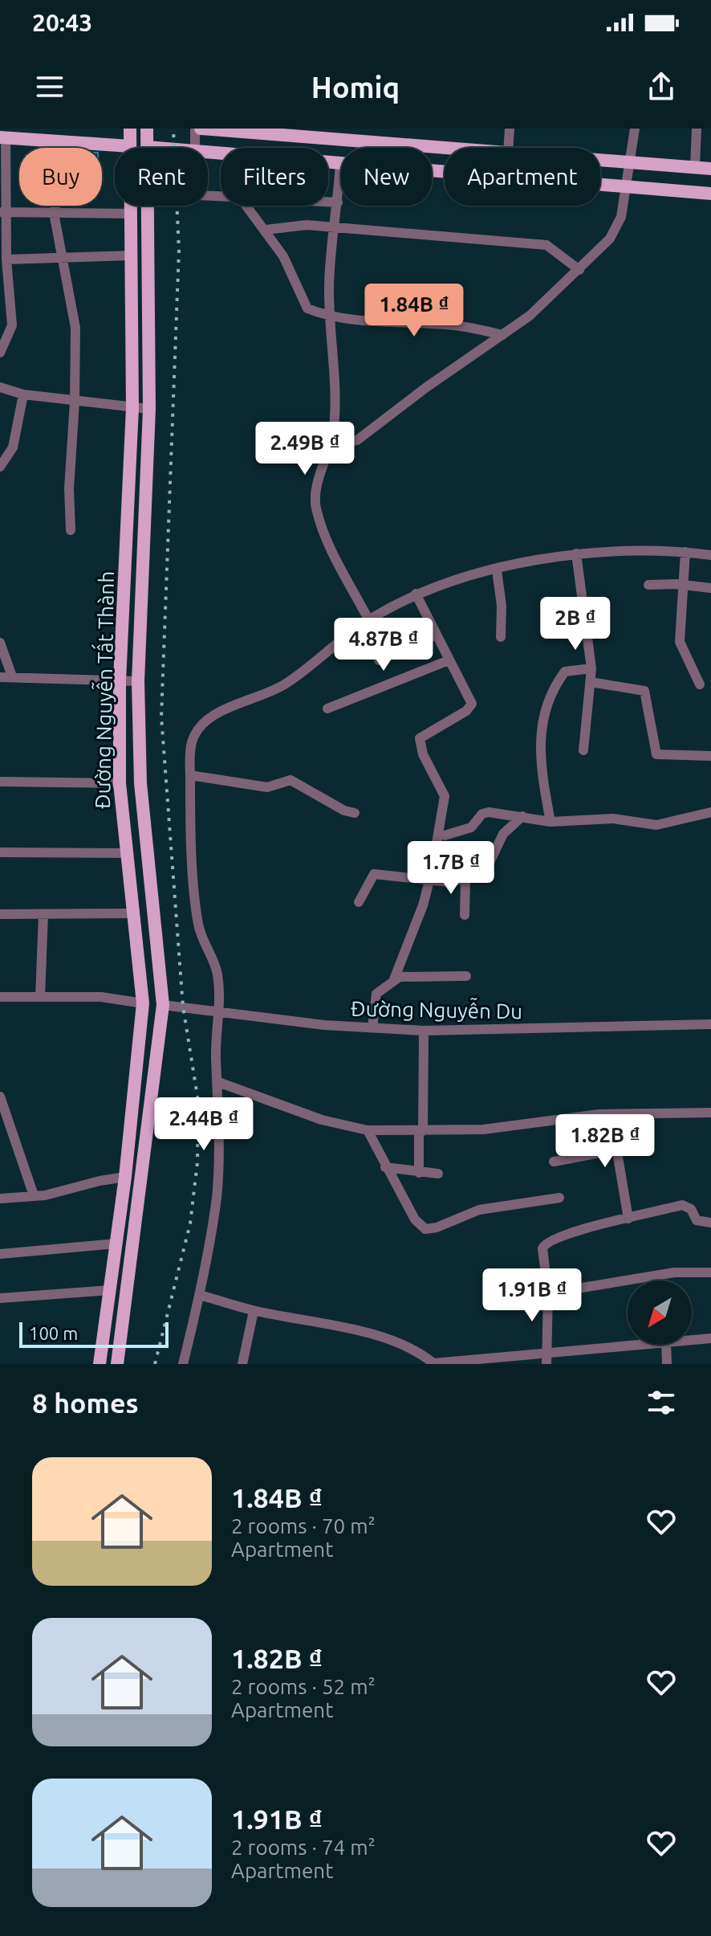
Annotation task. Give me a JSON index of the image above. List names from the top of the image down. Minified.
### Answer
{"streets":{"main road":["Đường Nguyễn Tất Thành"],"street":["Đường Nguyễn Du"]},"crossings":[["Đường Nguyễn Tất Thành","Đường Nguyễn Du"]],"scale_bar":"100 m","north":"bottom left","page":{"status":"20:43","header":"Homiq","chip":["Buy","Rent","Filters","New","Apartment"],"price":["1.84B ₫","2.49B ₫","2B ₫","4.87B ₫","1.7B ₫","2.44B ₫","1.82B ₫","1.91B ₫"],"scale":"100 m","heading":"8 homes","list":[{"name":"1.84B ₫","note":"2 rooms · 70 m² · Apartment"},{"name":"1.82B ₫","note":"2 rooms · 52 m² · Apartment"},{"name":"1.91B ₫","note":"2 rooms · 74 m² · Apartment"}]}}
